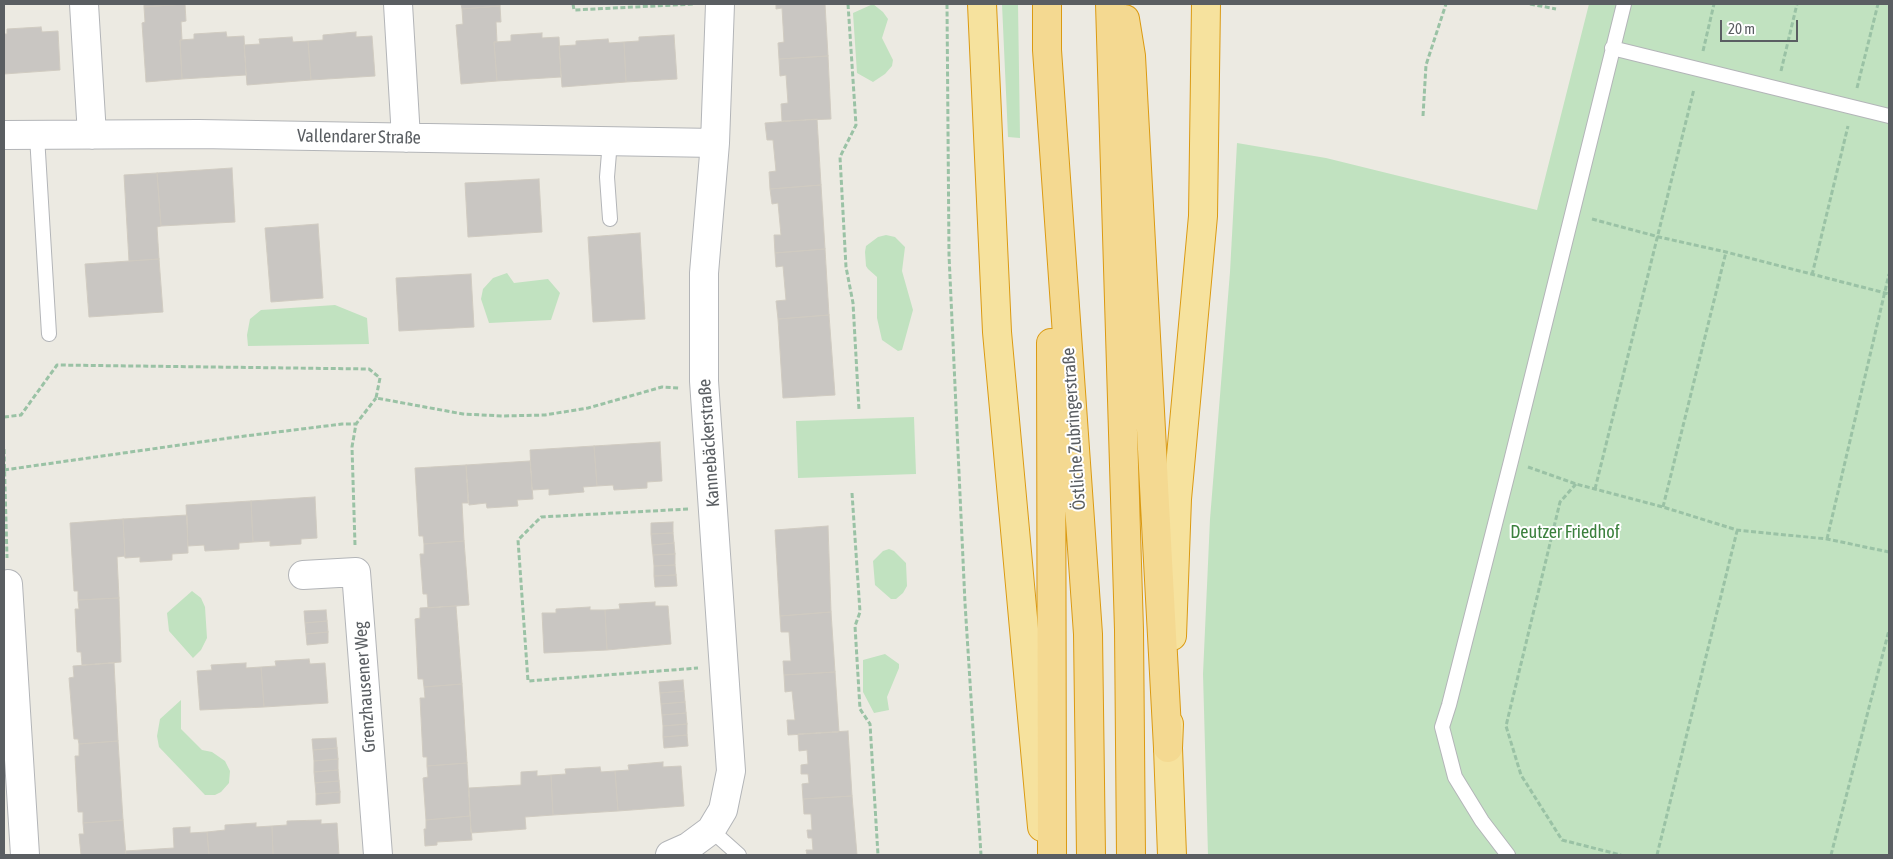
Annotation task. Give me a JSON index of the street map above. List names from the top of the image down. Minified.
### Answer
{"streets":{"highway":["Östliche Zubringerstraße"],"street":["Vallendarer Straße","Kannebäckerstraße","Grenzhausener Weg"]},"crossings":[["Vallendarer Straße","Kannebäckerstraße"]],"parks":["Deutzer Friedhof"],"scale_bar":"20 m"}
